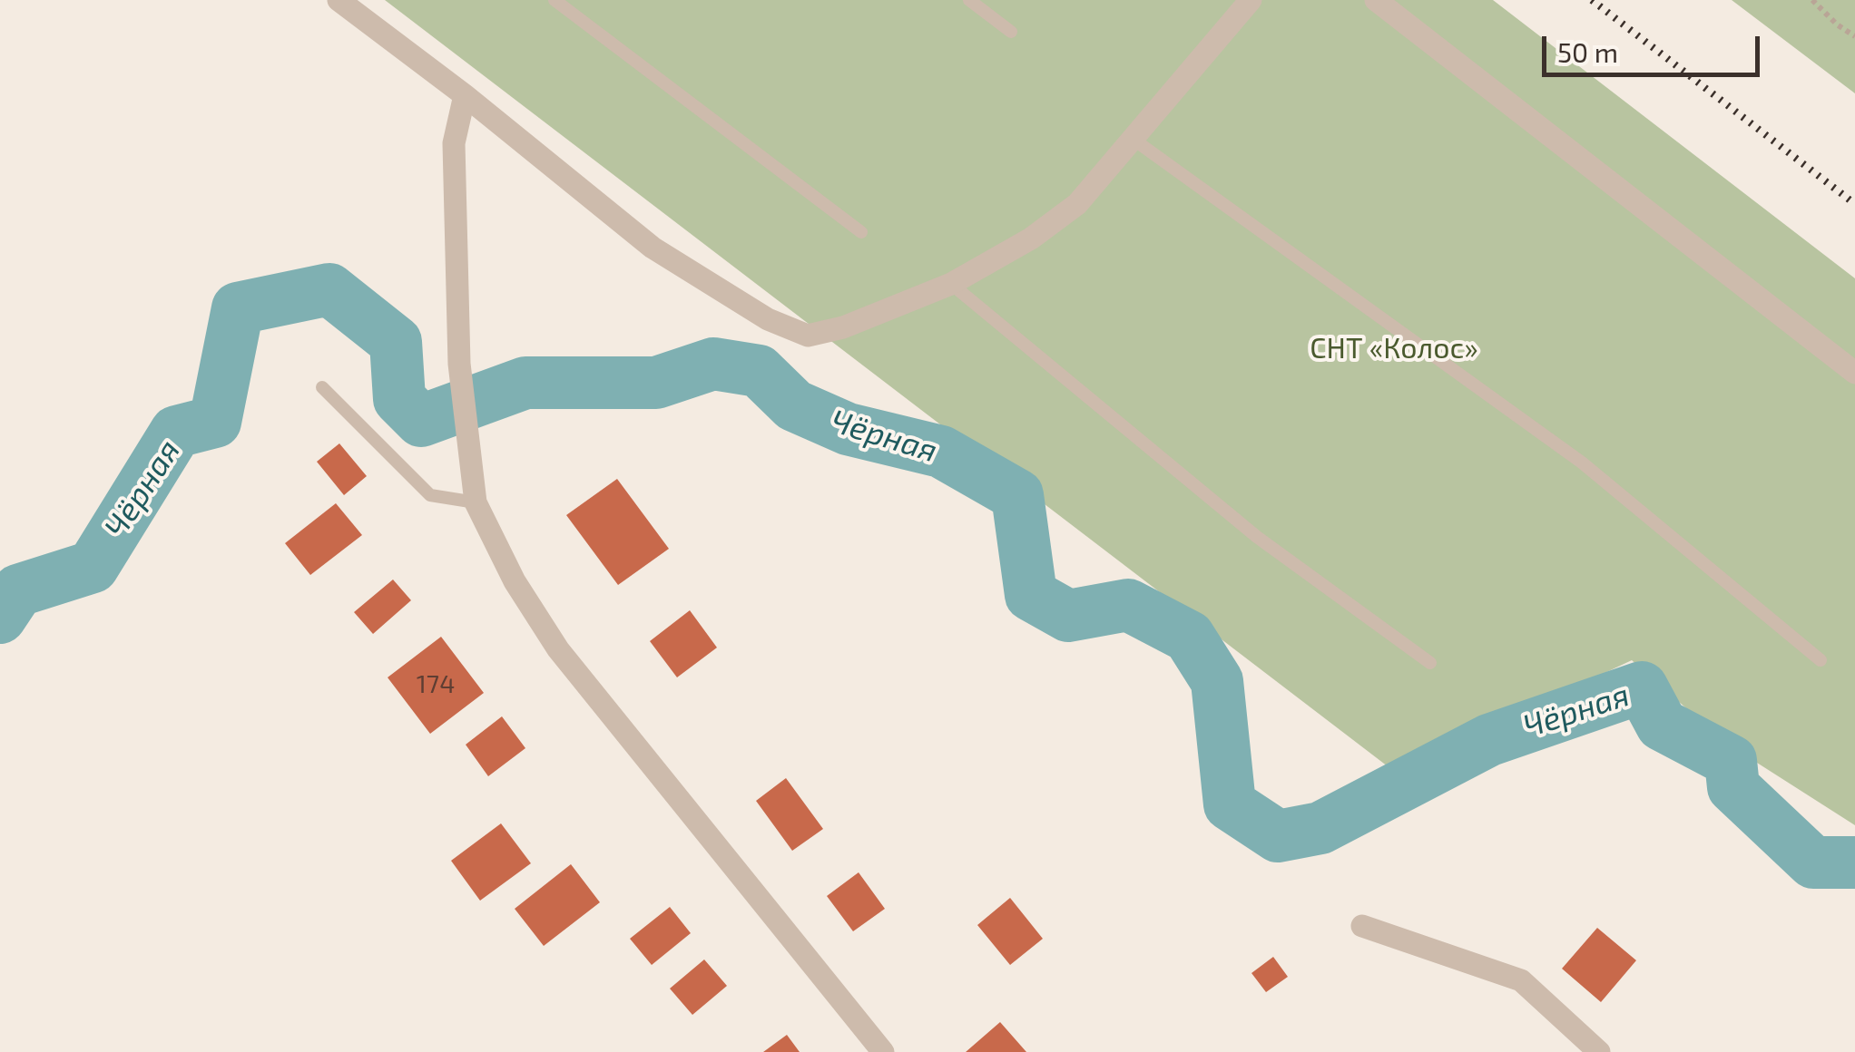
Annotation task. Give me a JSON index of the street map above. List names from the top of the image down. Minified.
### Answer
{"water":["Чёрная"],"parks":["СНТ «Колос»"],"house_numbers":["174"],"scale_bar":"50 m"}
